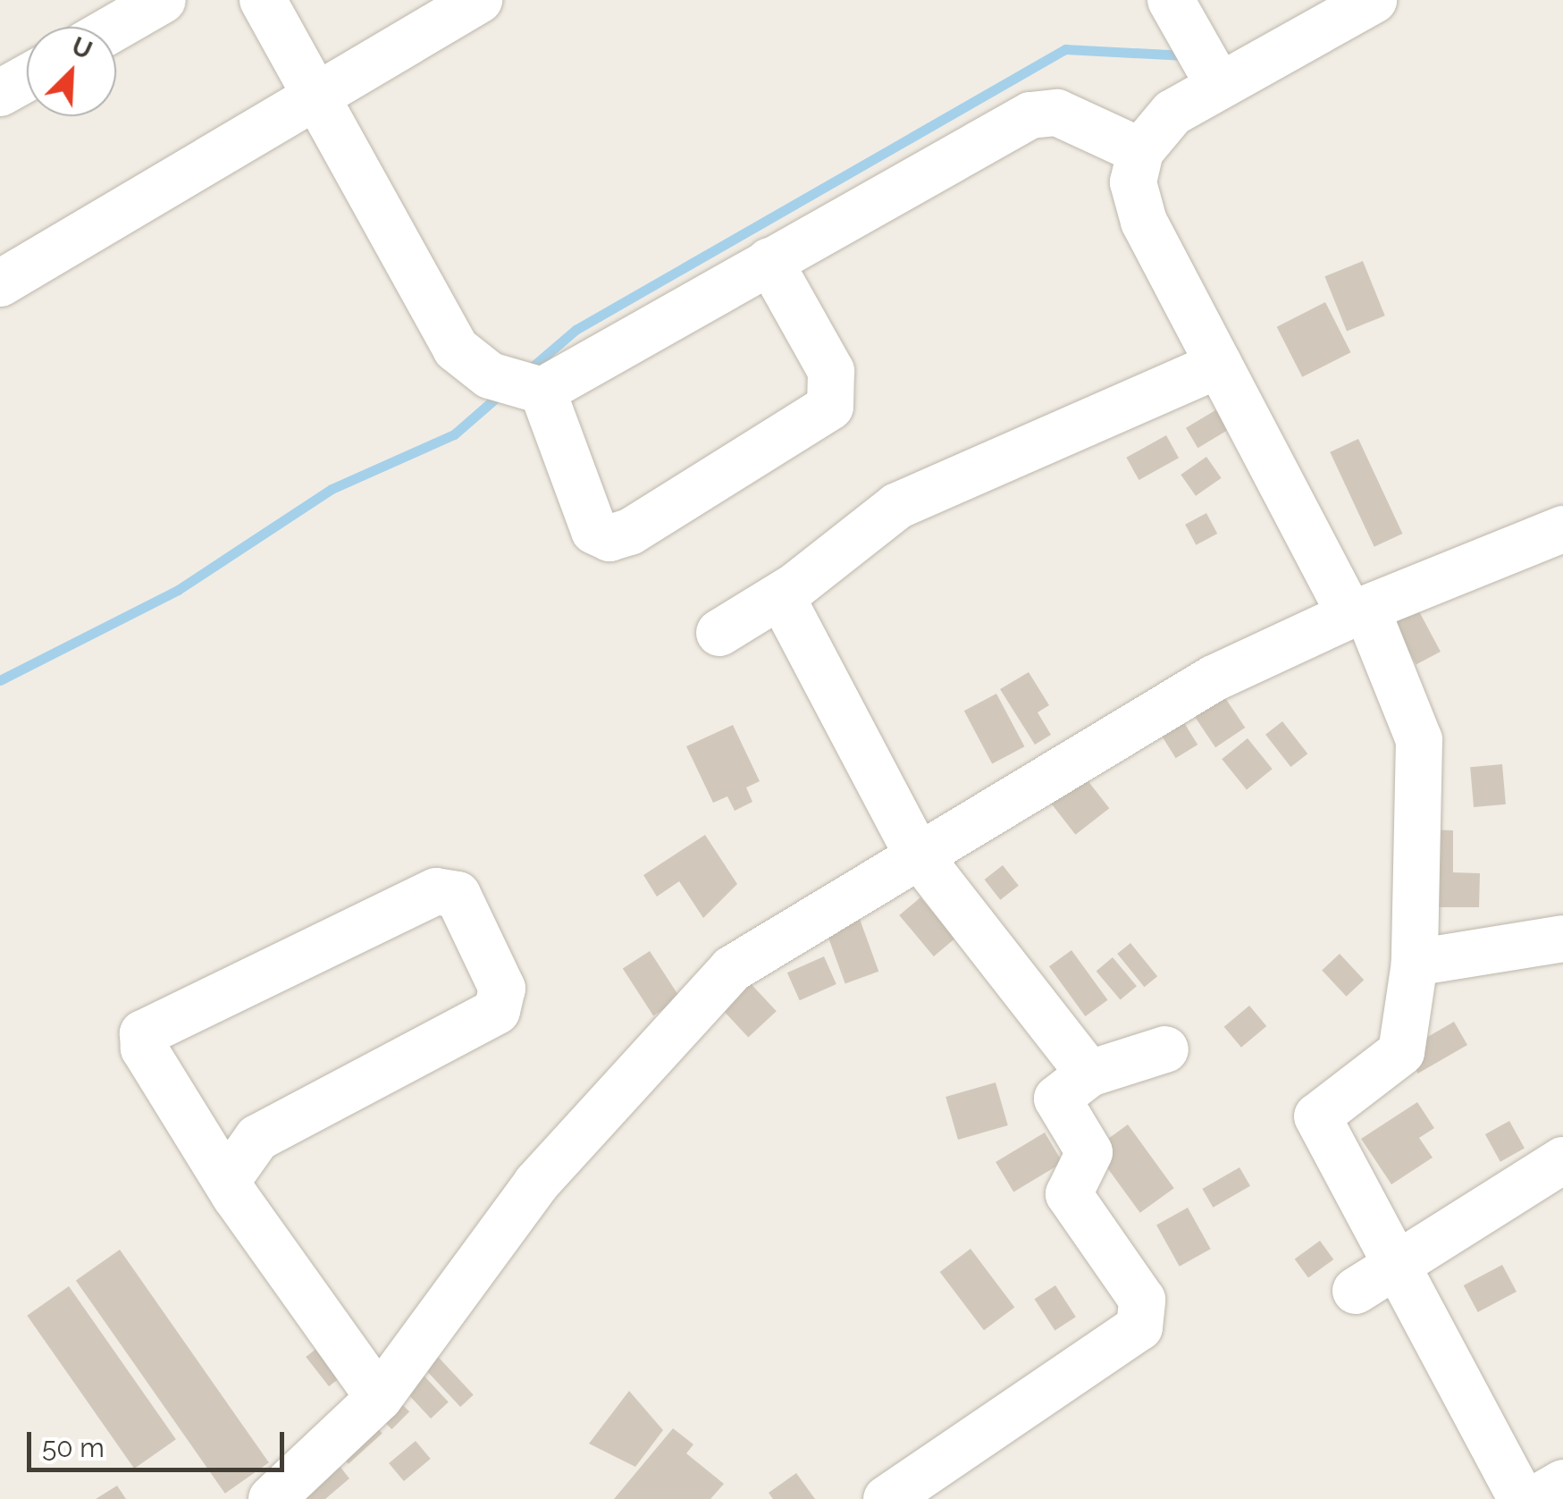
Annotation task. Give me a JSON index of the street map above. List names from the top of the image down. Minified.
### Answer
{"scale_bar":"50 m","north":"top right"}
